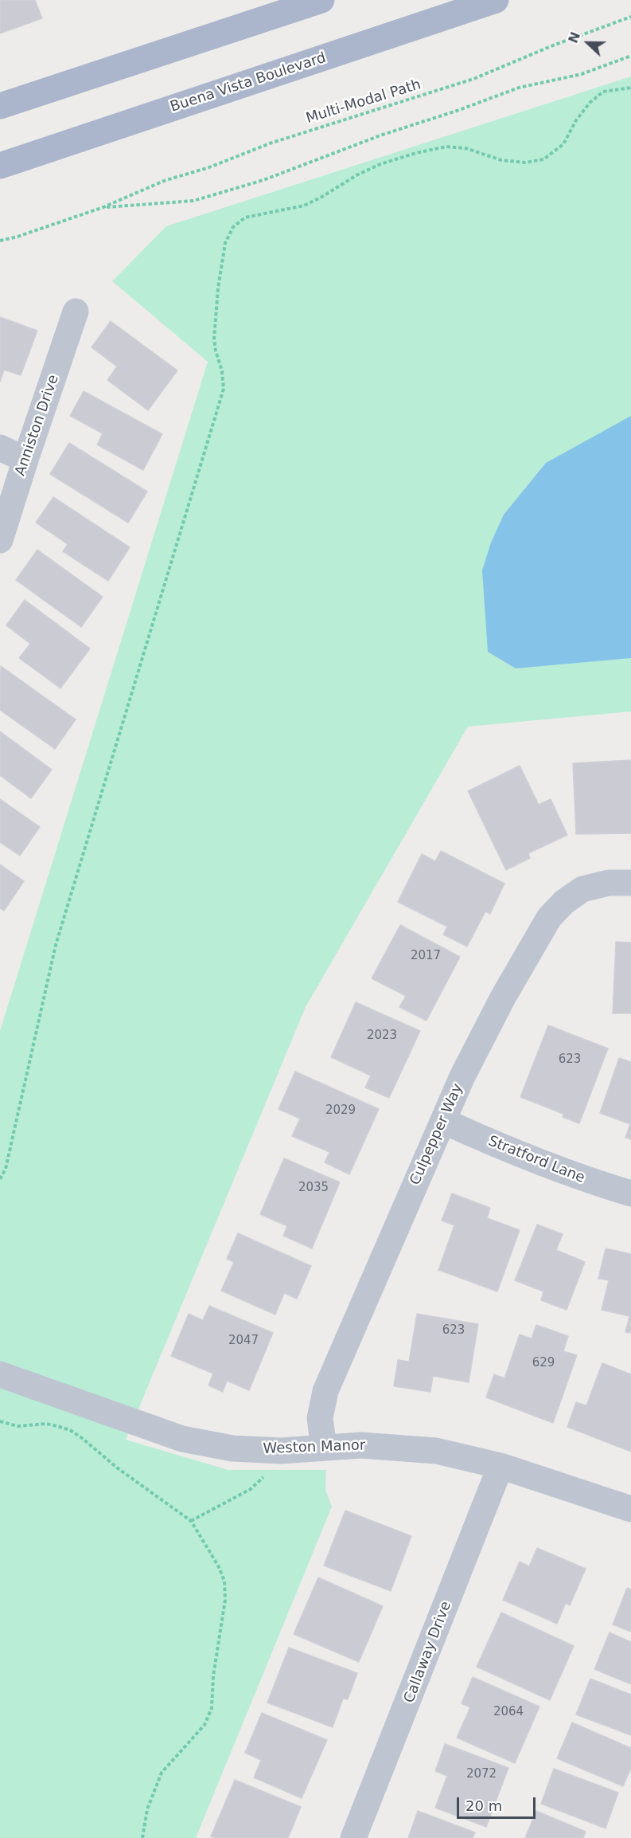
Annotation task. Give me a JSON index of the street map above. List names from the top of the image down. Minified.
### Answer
{"streets":{"main road":["Buena Vista Boulevard"],"street":["Anniston Drive","Culpepper Way","Stratford Lane","Weston Manor","Callaway Drive"],"path":["Multi-Modal Path"]},"crossings":[["Culpepper Way","Stratford Lane"],["Culpepper Way","Weston Manor"],["Weston Manor","Callaway Drive"]],"house_numbers":["2017","2023","623","2029","2035","623","2047","629","2064","2072"],"scale_bar":"20 m","north":"left"}
